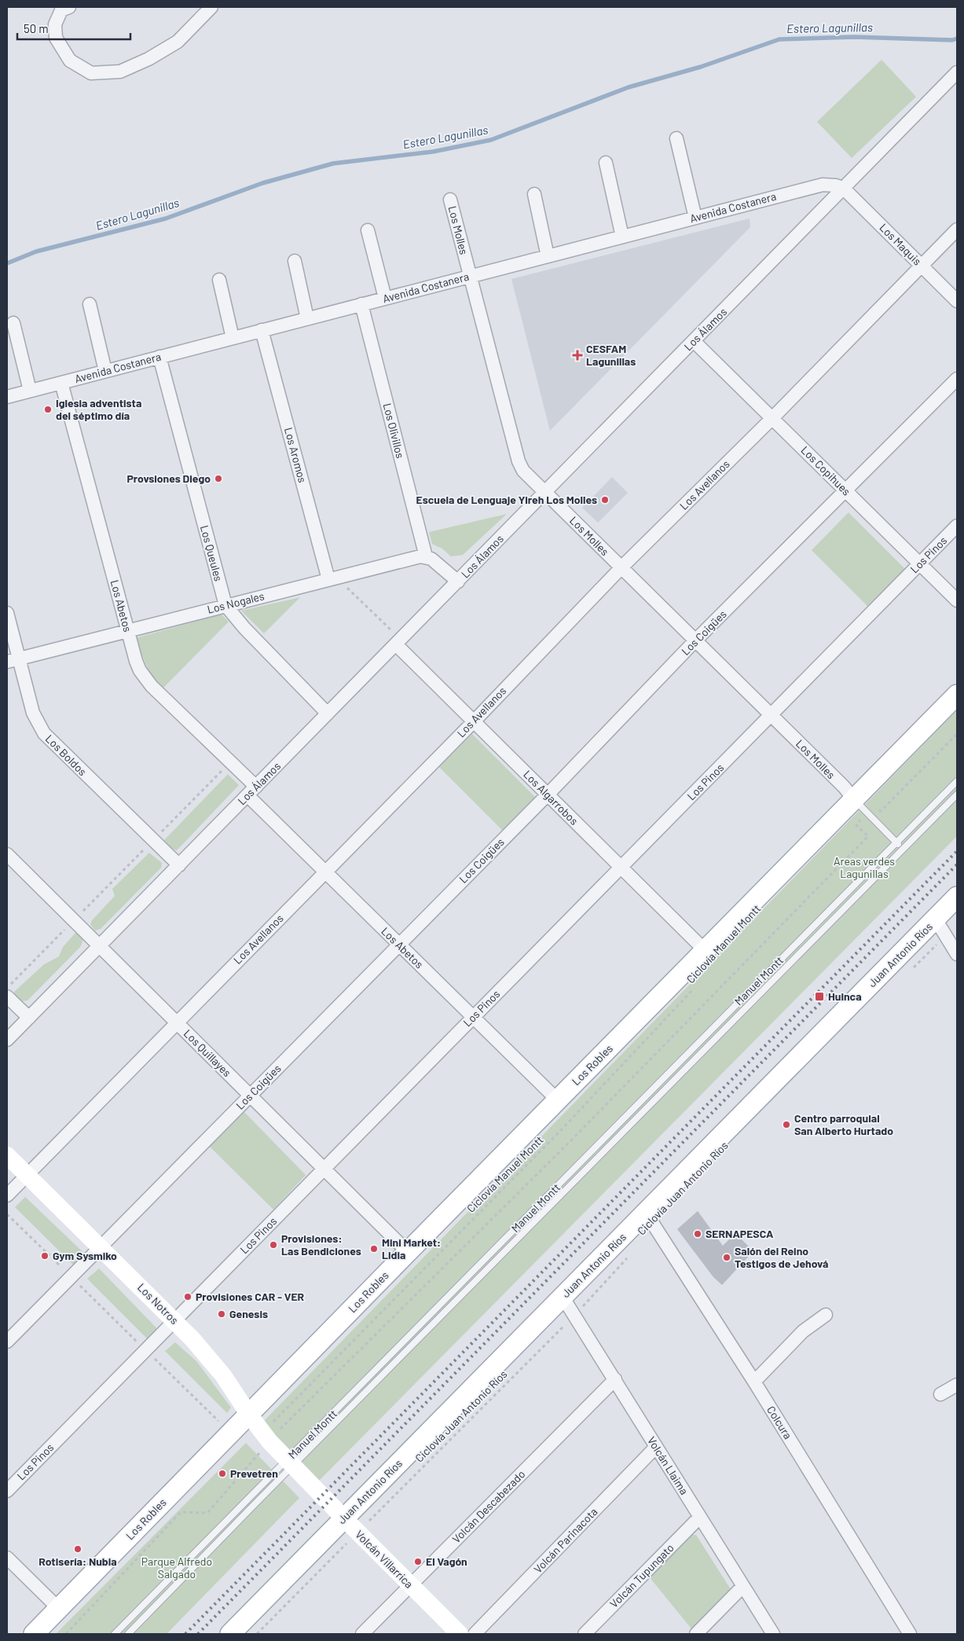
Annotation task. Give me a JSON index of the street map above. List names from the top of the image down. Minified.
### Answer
{"streets":{"main road":["Juan Antonio Ríos","Los Robles"],"street":["Avenida Costanera","Los Molles","Los Maquis","Los Álamos","Los Olivillos","Los Aromos","Los Copihues","Los Avellanos","Los Queules","Los Pinos","Los Nogales","Los Abetos","Los Coigües","Los Boldos","Los Algarrobos","Los Quillayes","Los Notros","Colcura","Volcán Llaima","Volcán Descabezado","Volcán Parinacota","Volcán Villarrica","Volcán Tupungato"],"lane":["Manuel Montt"],"path":["Ciclovía Manuel Montt","Ciclovía Juan Antonio Ríos"]},"crossings":[["Avenida Costanera","Los Molles"],["Avenida Costanera","Los Maquis"],["Avenida Costanera","Los Álamos"],["Avenida Costanera","Los Olivillos"],["Avenida Costanera","Los Aromos"],["Avenida Costanera","Los Queules"],["Avenida Costanera","Los Abetos"],["Los Molles","Los Álamos"],["Los Molles","Los Avellanos"],["Los Molles","Los Pinos"],["Los Molles","Los Coigües"],["Los Maquis","Los Álamos"],["Los Maquis","Los Avellanos"],["Los Álamos","Los Copihues"],["Los Álamos","Los Queules"],["Los Álamos","Los Abetos"],["Los Álamos","Los Boldos"],["Los Álamos","Los Algarrobos"],["Los Álamos","Los Quillayes"],["Los Olivillos","Los Nogales"],["Los Aromos","Los Nogales"],["Los Copihues","Los Avellanos"],["Los Copihues","Los Pinos"],["Los Copihues","Los Coigües"],["Los Avellanos","Los Abetos"],["Los Avellanos","Los Algarrobos"],["Los Avellanos","Los Quillayes"],["Los Avellanos","Los Notros"],["Los Queules","Los Nogales"],["Los Pinos","Los Abetos"],["Los Pinos","Los Algarrobos"],["Los Pinos","Los Quillayes"],["Los Pinos","Los Notros"],["Los Nogales","Los Abetos"],["Los Nogales","Los Boldos"],["Los Abetos","Los Coigües"],["Los Abetos","Los Robles"],["Los Coigües","Los Algarrobos"],["Los Coigües","Los Quillayes"],["Los Coigües","Los Notros"],["Los Algarrobos","Los Robles"],["Ciclovía Manuel Montt","Los Notros"],["Juan Antonio Ríos","Ciclovía Juan Antonio Ríos"],["Juan Antonio Ríos","Colcura"],["Juan Antonio Ríos","Volcán Llaima"],["Juan Antonio Ríos","Volcán Villarrica"],["Manuel Montt","Los Notros"],["Manuel Montt","Volcán Villarrica"],["Los Quillayes","Los Robles"],["Los Robles","Los Notros"],["Ciclovía Juan Antonio Ríos","Volcán Llaima"],["Ciclovía Juan Antonio Ríos","Volcán Villarrica"],["Los Notros","Volcán Villarrica"],["Volcán Llaima","Volcán Descabezado"],["Volcán Llaima","Volcán Parinacota"],["Volcán Llaima","Volcán Tupungato"],["Volcán Descabezado","Volcán Villarrica"]],"water":["Estero Lagunillas"],"parks":["Areas verdes Lagunillas","Parque Alfredo Salgado"],"places":{"health":["CESFAM Lagunillas"],"other":["Iglesia adventista del séptimo día","Provsiones Diego","Escuela de Lenguaje Yireh Los Molles","Centro parroquial San Alberto Hurtado","SERNAPESCA","Provisiones: Las Bendiciones","Mini Market: Lidia","Gym Sysmiko","Salón del Reino Testigos de Jehová","Provisiones CAR - VER","Genesis","Prevetren","Rotisería: Nubia","El Vagón"],"transit":["Huinca"]},"scale_bar":"50 m"}
